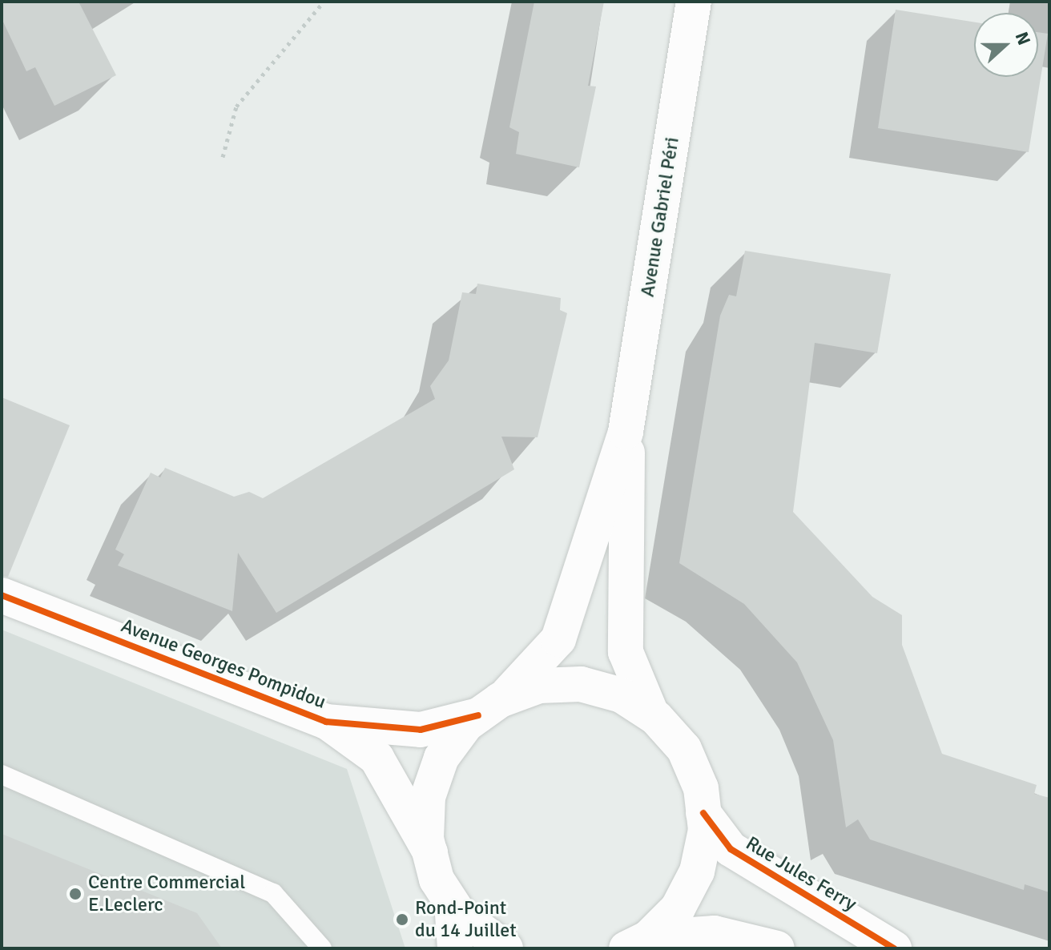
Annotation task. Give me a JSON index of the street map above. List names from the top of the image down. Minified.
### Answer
{"streets":{"main road":["Avenue Gabriel Péri","Avenue Georges Pompidou","Rue Jules Ferry"]},"crossings":[["Avenue Gabriel Péri","Avenue Georges Pompidou"]],"places":["Centre Commercial E.Leclerc","Rond-Point du 14 Juillet"],"north":"right"}
